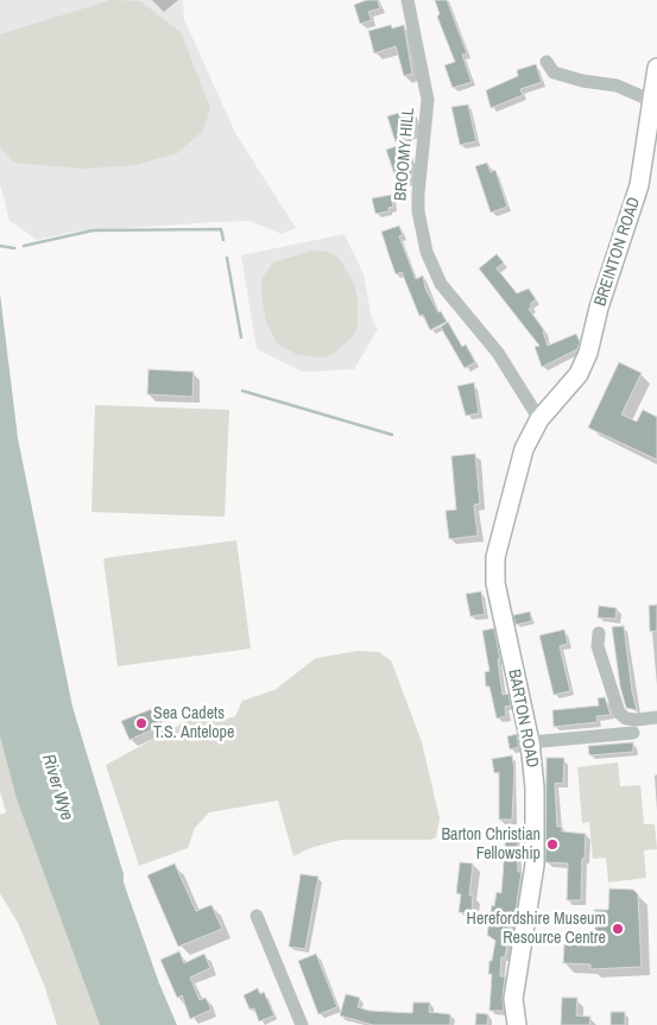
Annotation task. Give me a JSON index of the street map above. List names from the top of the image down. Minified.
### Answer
{"streets":{"street":["BROOMY HILL","BREINTON ROAD","BARTON ROAD"]},"crossings":[["BROOMY HILL","BREINTON ROAD"],["BROOMY HILL","BARTON ROAD"],["BREINTON ROAD","BARTON ROAD"]],"water":["River Wye"],"places":["Sea Cadets T.S. Antelope","Barton Christian Fellowship","Herefordshire Museum Resource Centre"]}
